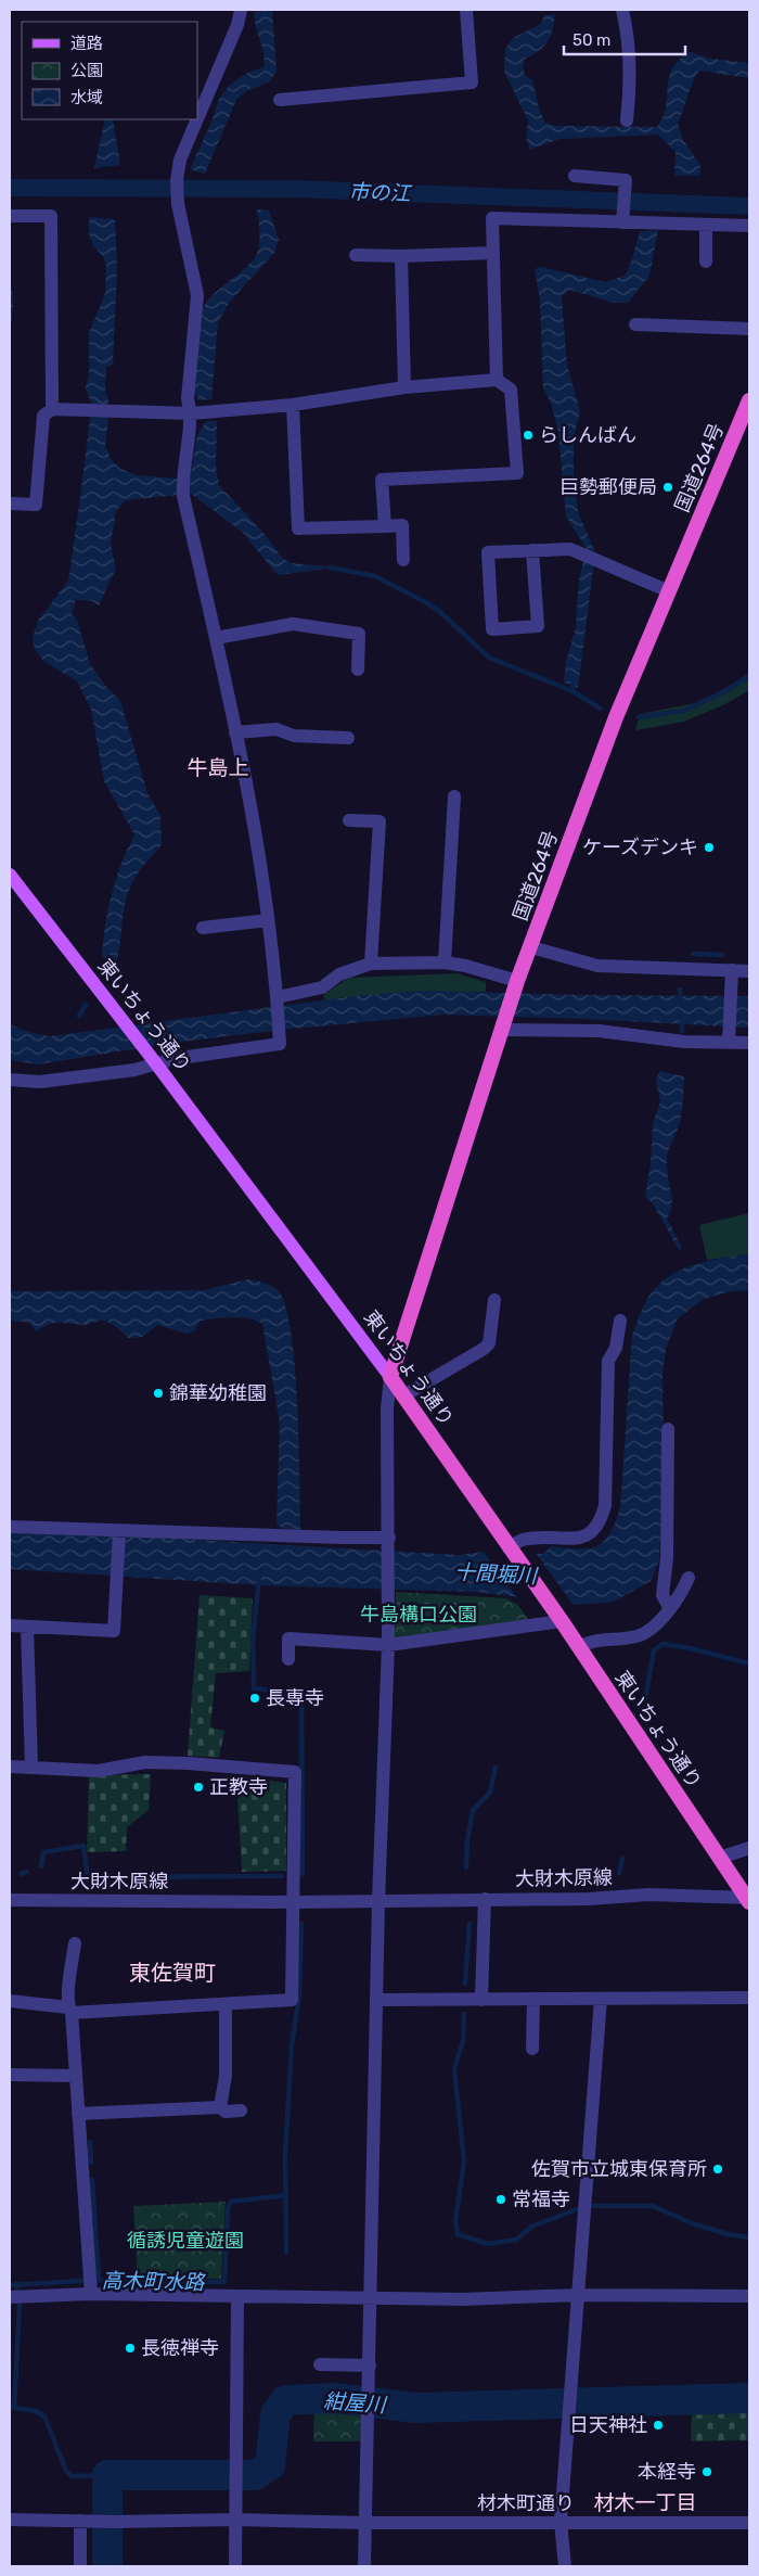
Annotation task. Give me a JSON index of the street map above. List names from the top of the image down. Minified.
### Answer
{"streets":{"highway":["国道264号","東いちょう通り"],"street":["大財木原線","材木町通り"]},"crossings":[["国道264号","東いちょう通り"],["東いちょう通り","大財木原線"]],"districts":["牛島上","東佐賀町","材木一丁目"],"water":["市の江","十間堀川","高木町水路","紺屋川"],"parks":["牛島構口公園","循誘児童遊園"],"places":["らしんばん","巨勢郵便局","ケーズデンキ","錦華幼稚園","長専寺","正教寺","佐賀市立城東保育所","常福寺","長徳禅寺","日天神社","本経寺"],"legend":["道路","公園","水域"],"scale_bar":"50 m"}
